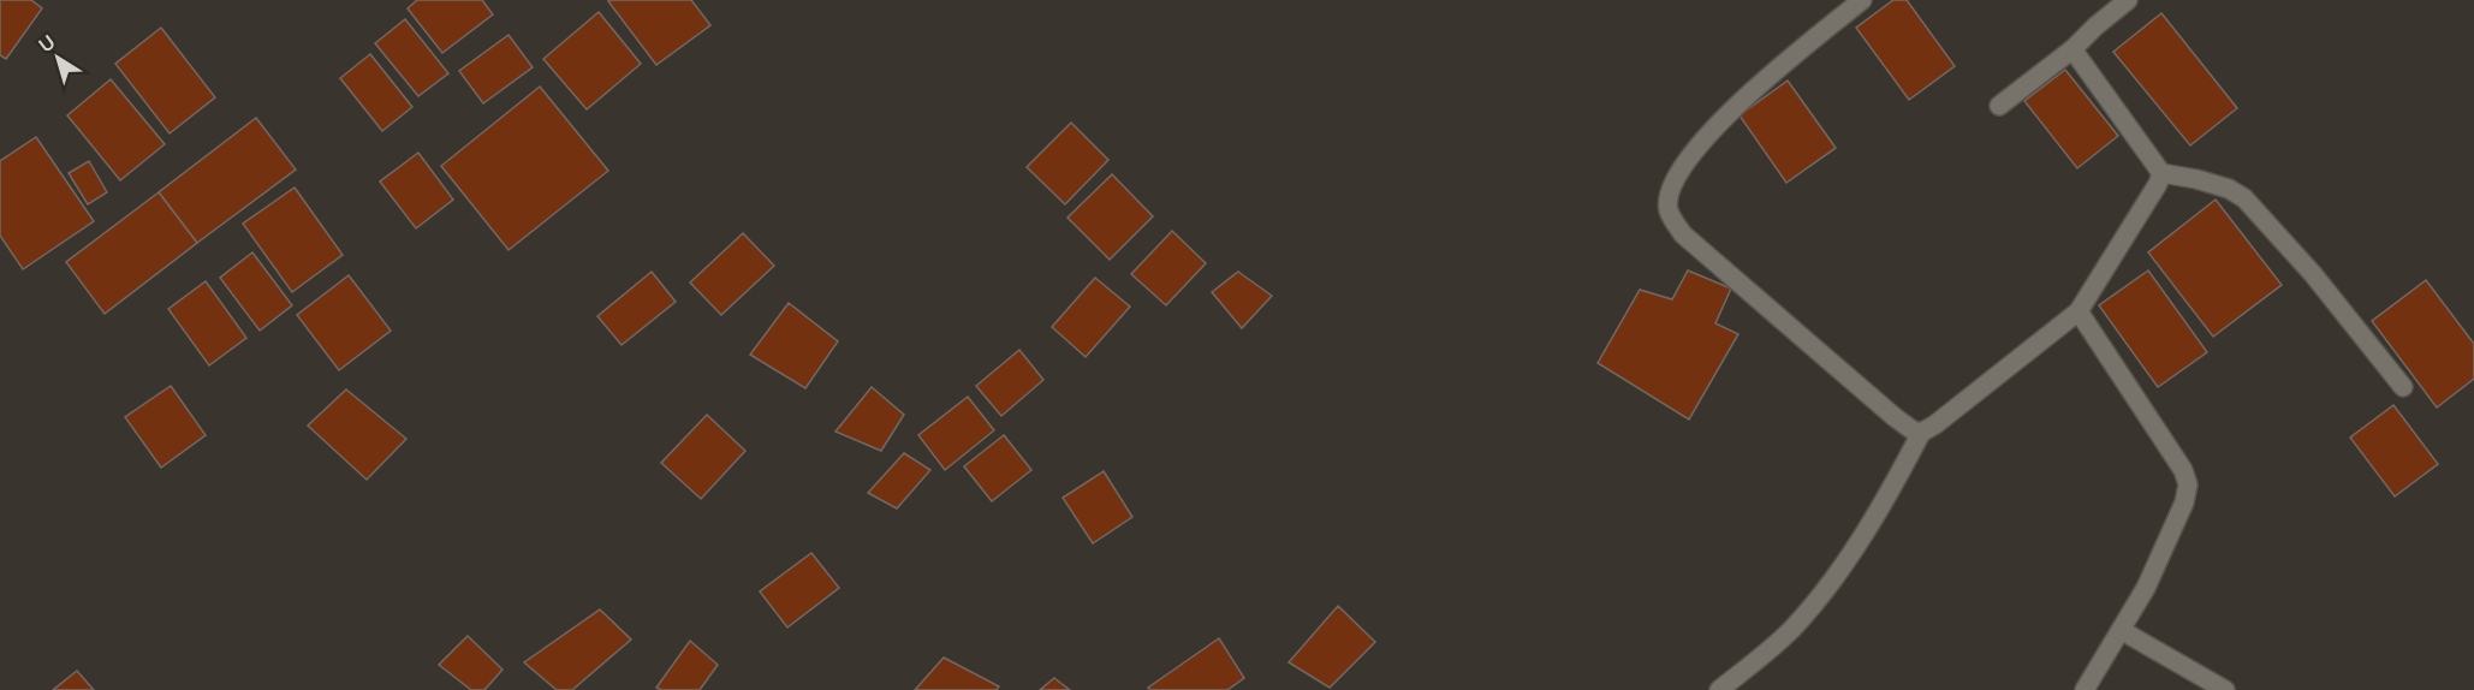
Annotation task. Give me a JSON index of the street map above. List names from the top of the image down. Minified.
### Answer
{"north":"top left"}
